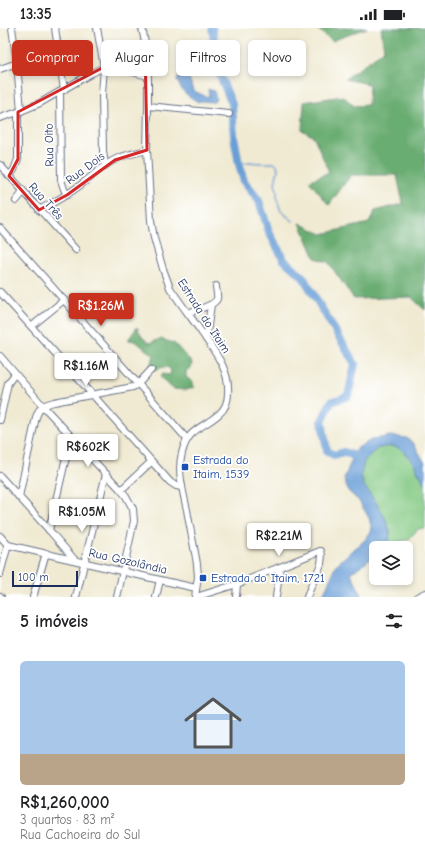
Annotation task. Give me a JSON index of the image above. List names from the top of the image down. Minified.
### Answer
{"streets":{"street":["Rua Oito","Rua Dois","Rua Três","Estrada do Itaim","Rua Gozolândia"]},"crossings":[["Rua Oito","Rua Dois"],["Rua Dois","Rua Três"],["Rua Dois","Estrada do Itaim"]],"places":{"transit":["Estrada do Itaim, 1539","Estrada do Itaim, 1721"]},"scale_bar":"100 m","page":{"status":"13:35","chip":["Comprar","Alugar","Filtros","Novo"],"price":["R$1.26M","R$1.16M","R$602K","R$1.05M","R$2.21M"],"scale":"100 m","heading":"5 imóveis","list":[{"name":"R$1,260,000","note":"3 quartos · 83 m² · Rua Cachoeira do Sul"}]}}
